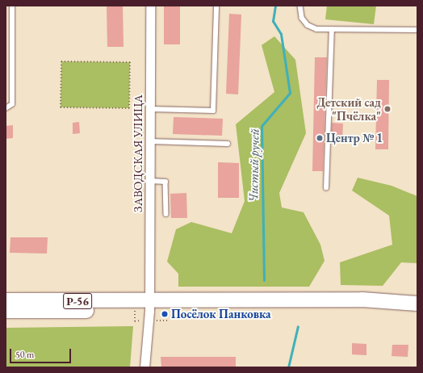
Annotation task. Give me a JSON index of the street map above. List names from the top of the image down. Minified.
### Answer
{"streets":{"main road":["Р-56"],"street":["ЗАВОДСКАЯ УЛИЦА"]},"crossings":[["ЗАВОДСКАЯ УЛИЦА","Р-56"]],"water":["Чистый ручей"],"places":["Детский сад \"Пчёлка\"","Центр № 1","Посёлок Панковка"],"scale_bar":"50 m"}
